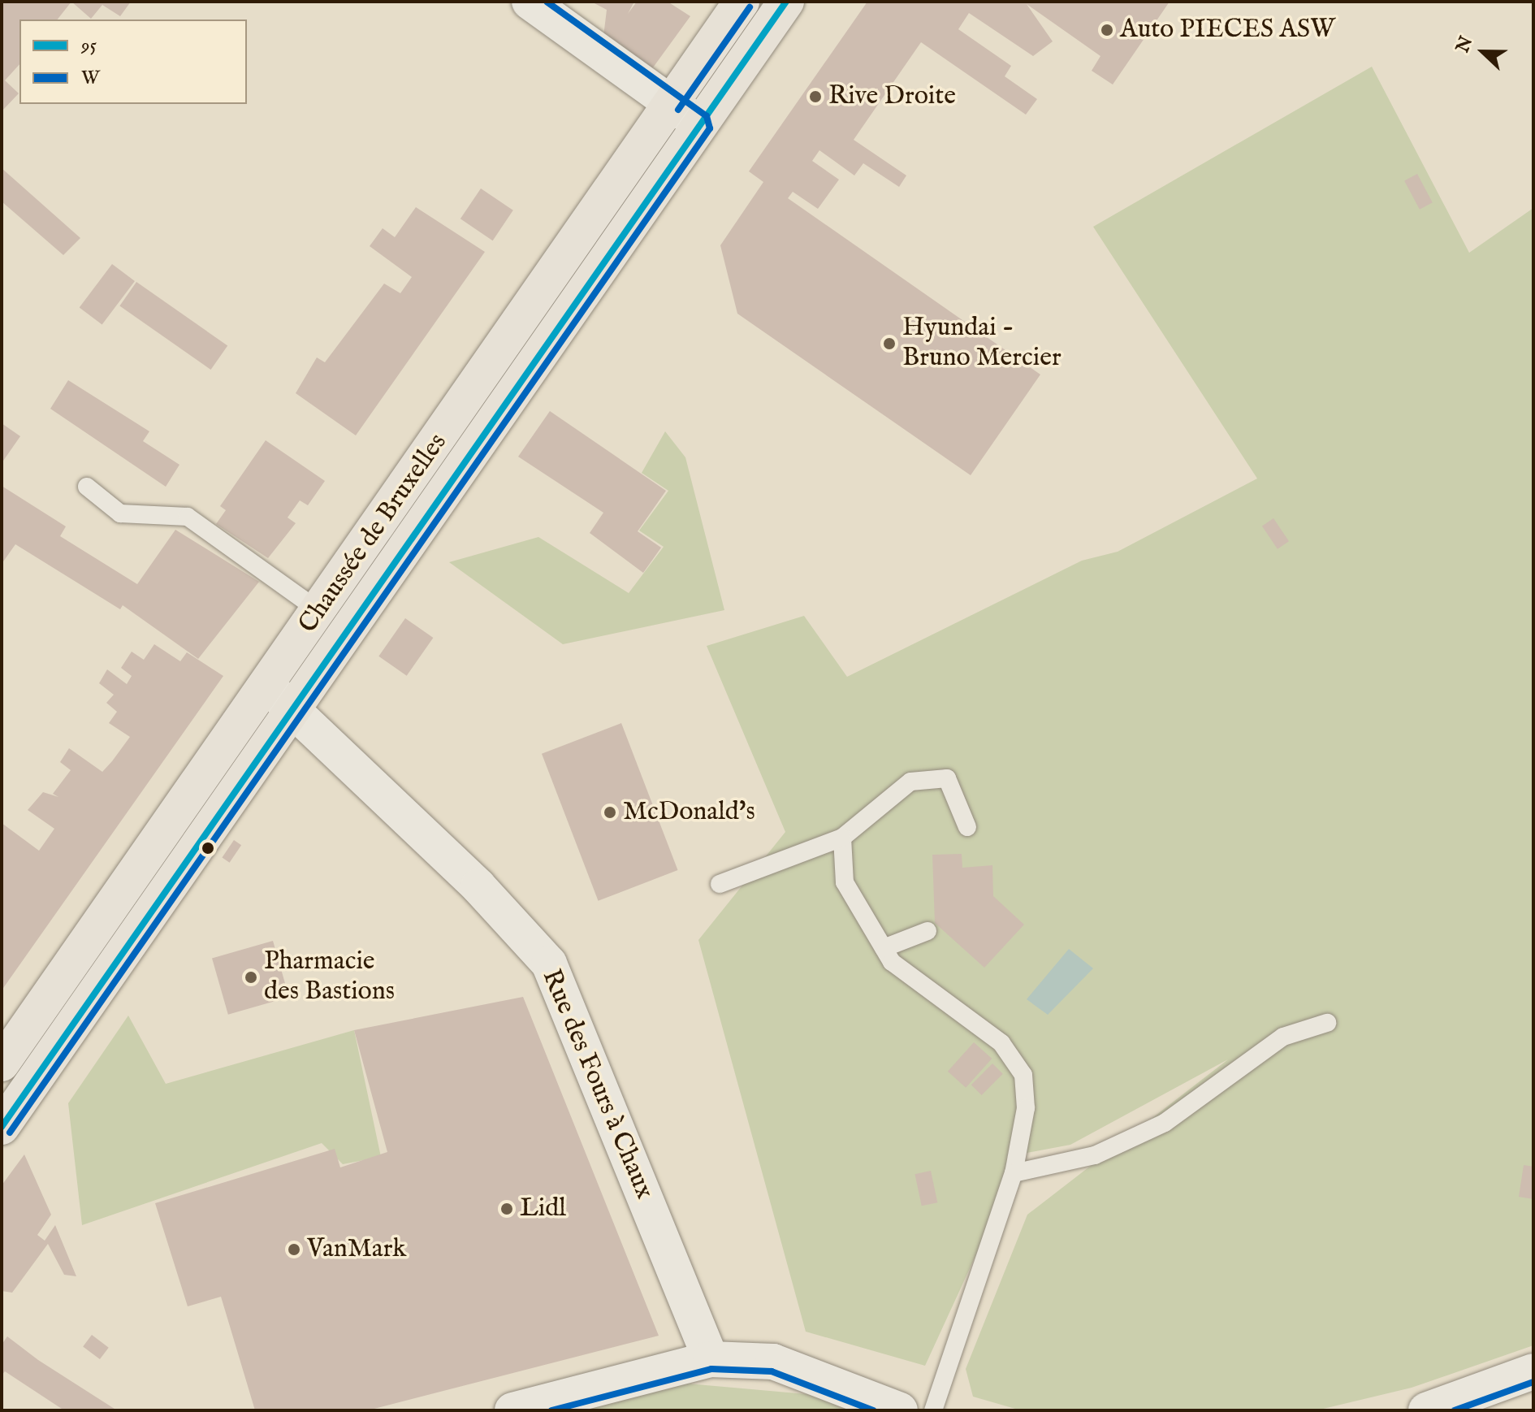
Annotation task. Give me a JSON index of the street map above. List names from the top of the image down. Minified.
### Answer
{"streets":{"main road":["Chaussée de Bruxelles"],"street":["Rue des Fours à Chaux"]},"crossings":[["Chaussée de Bruxelles","Rue des Fours à Chaux"]],"places":["Auto PIECES ASW","Rive Droite","Hyundai - Bruno Mercier","McDonald's","Pharmacie des Bastions","Lidl","VanMark"],"lines":["transit line 95","transit line W"],"legend":["95","W"],"north":"left"}
